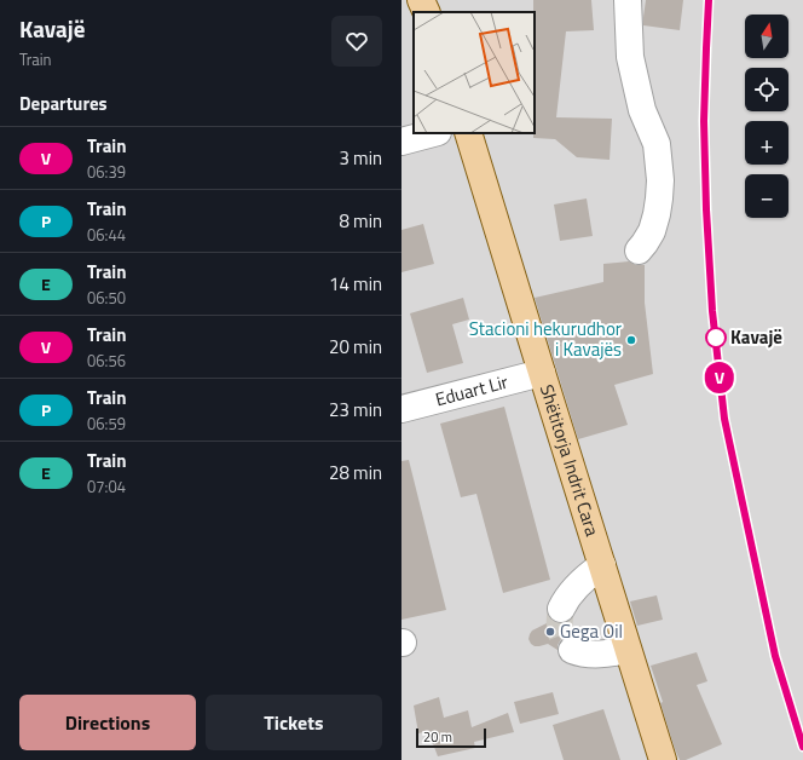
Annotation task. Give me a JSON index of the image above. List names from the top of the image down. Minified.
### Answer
{"streets":{"main road":["Shëtitorja Indrit Cara"],"street":["Eduart Lir"]},"crossings":[["Eduart Lir","Shëtitorja Indrit Cara"]],"places":["Kavajë","Stacioni hekurudhor i Kavajës","Gega Oil"],"scale_bar":"20 m","north":"top","page":{"heading":[["Kavajë","Train"],"Departures"],"on_map":"V","map_buttons":["+","−"],"list":[{"mark":"V","name":"Train","note":"06:39","value":"3 min"},{"mark":"P","name":"Train","note":"06:44","value":"8 min"},{"mark":"E","name":"Train","note":"06:50","value":"14 min"},{"mark":"V","name":"Train","note":"06:56","value":"20 min"},{"mark":"P","name":"Train","note":"06:59","value":"23 min"},{"mark":"E","name":"Train","note":"07:04","value":"28 min"}],"buttons":["Directions","Tickets"],"scale":"20 m"}}
